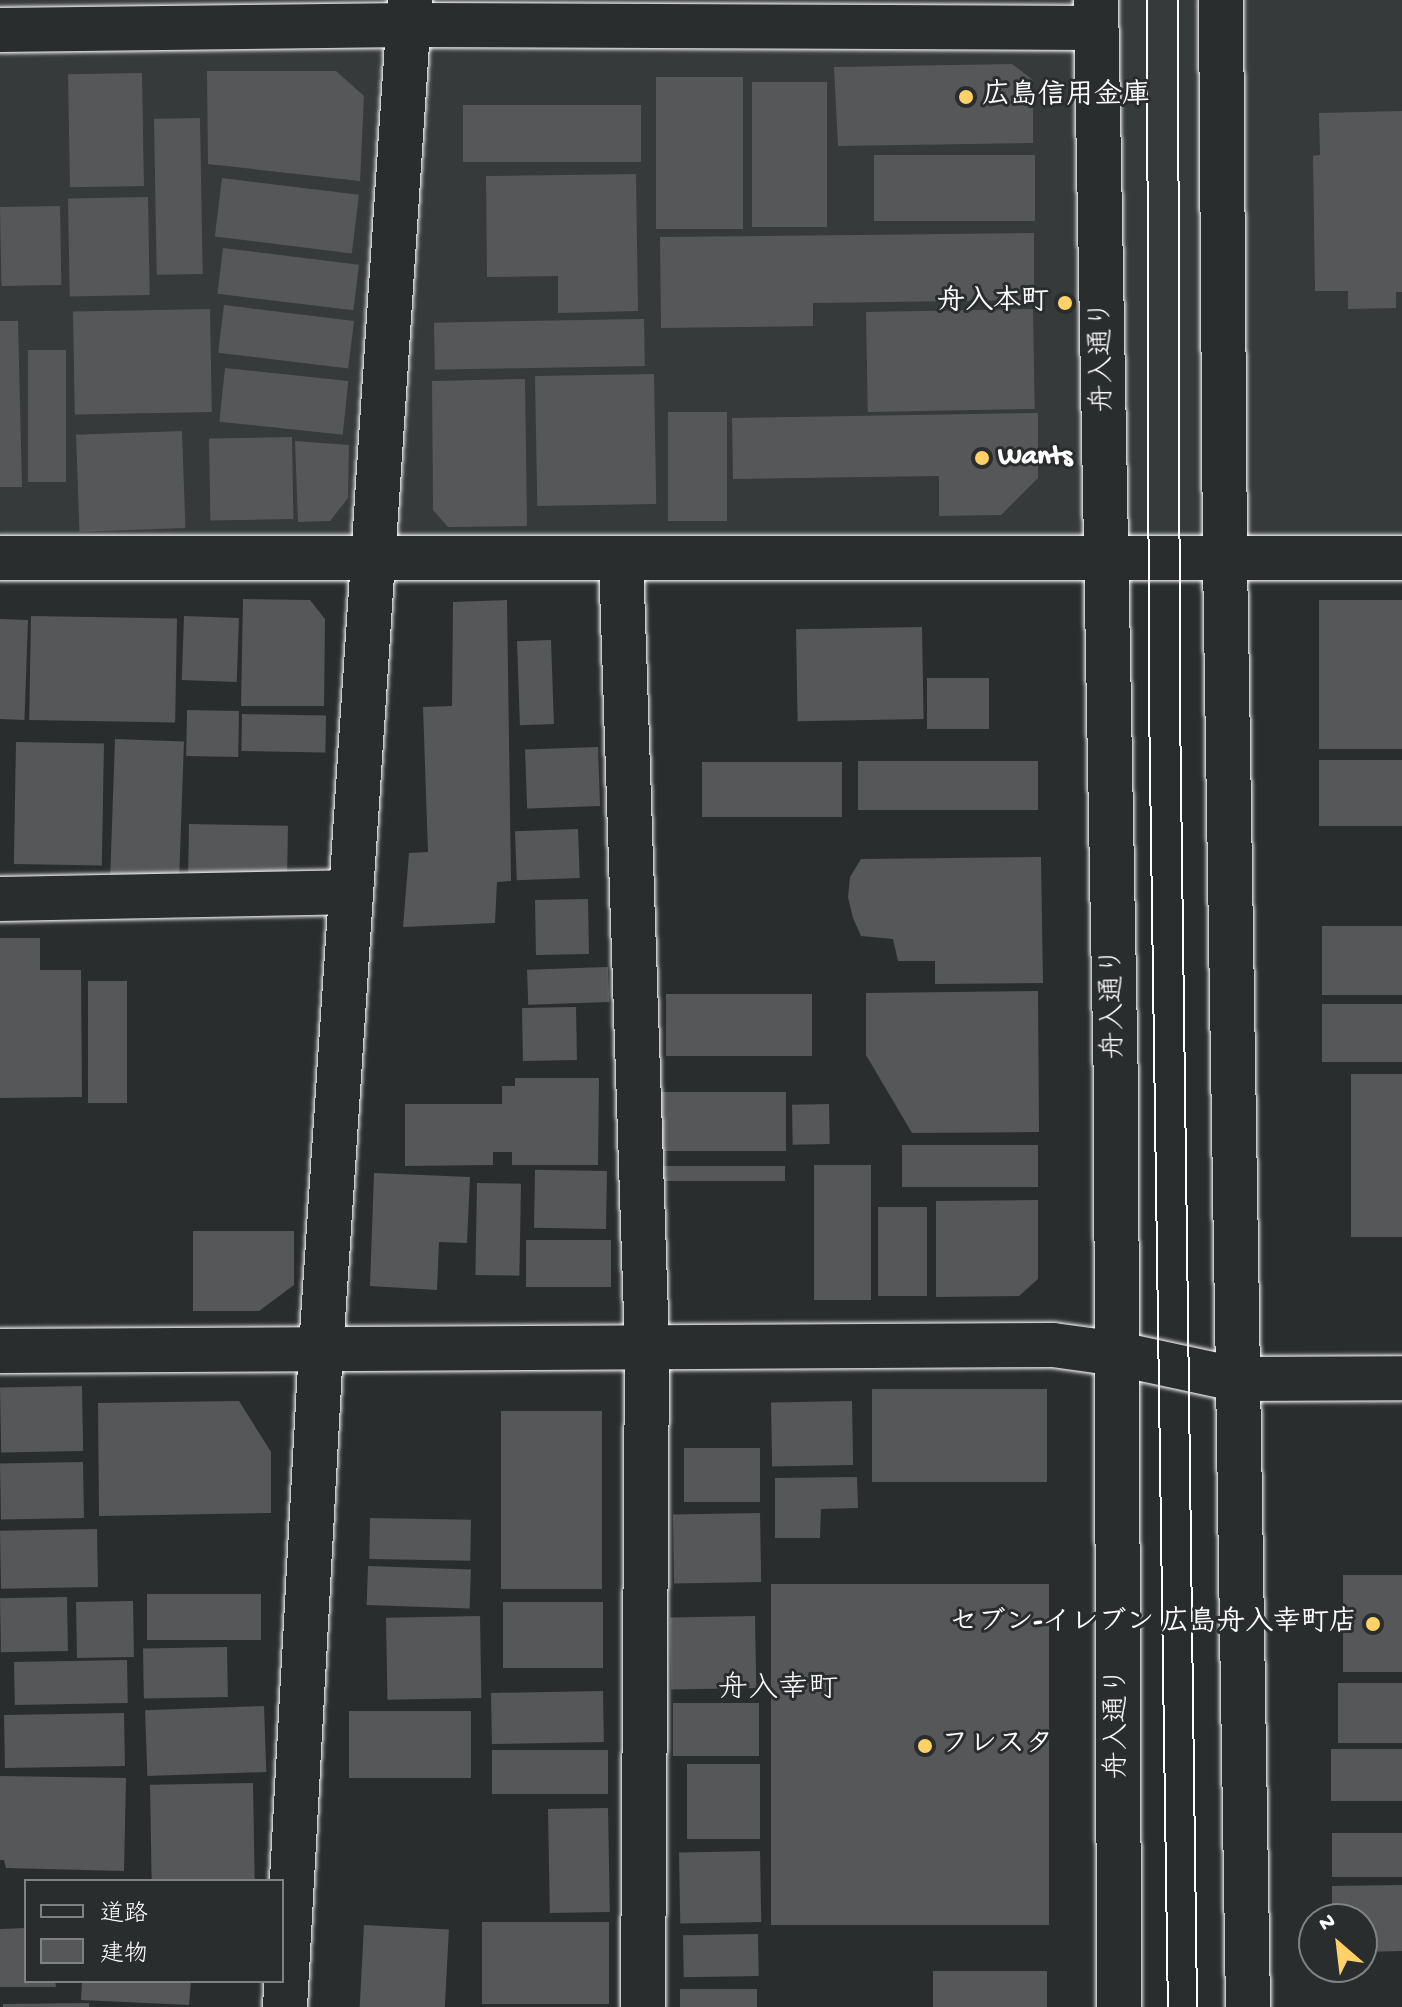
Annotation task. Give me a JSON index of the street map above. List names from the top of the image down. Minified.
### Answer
{"streets":{"street":["舟入通り"]},"districts":["舟入幸町"],"places":["広島信用金庫","舟入本町","Wants","セブン-イレブン 広島舟入幸町店","フレスタ"],"legend":["道路","建物"],"north":"top left"}
